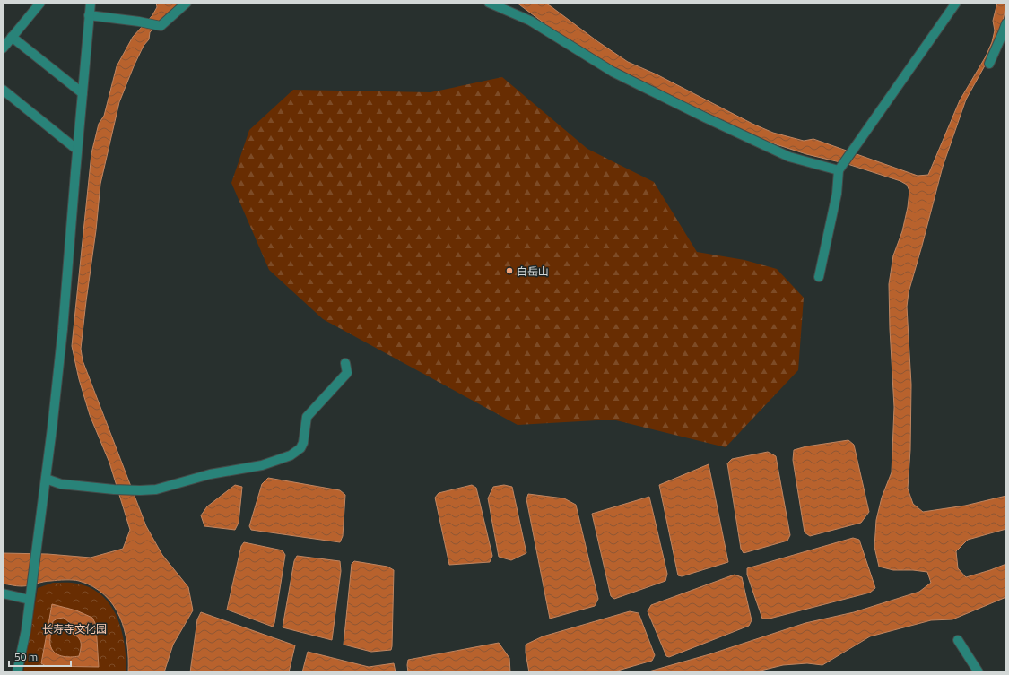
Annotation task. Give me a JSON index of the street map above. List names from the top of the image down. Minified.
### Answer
{"parks":["长寿寺文化园"],"places":["白岳山"],"scale_bar":"50 m"}
